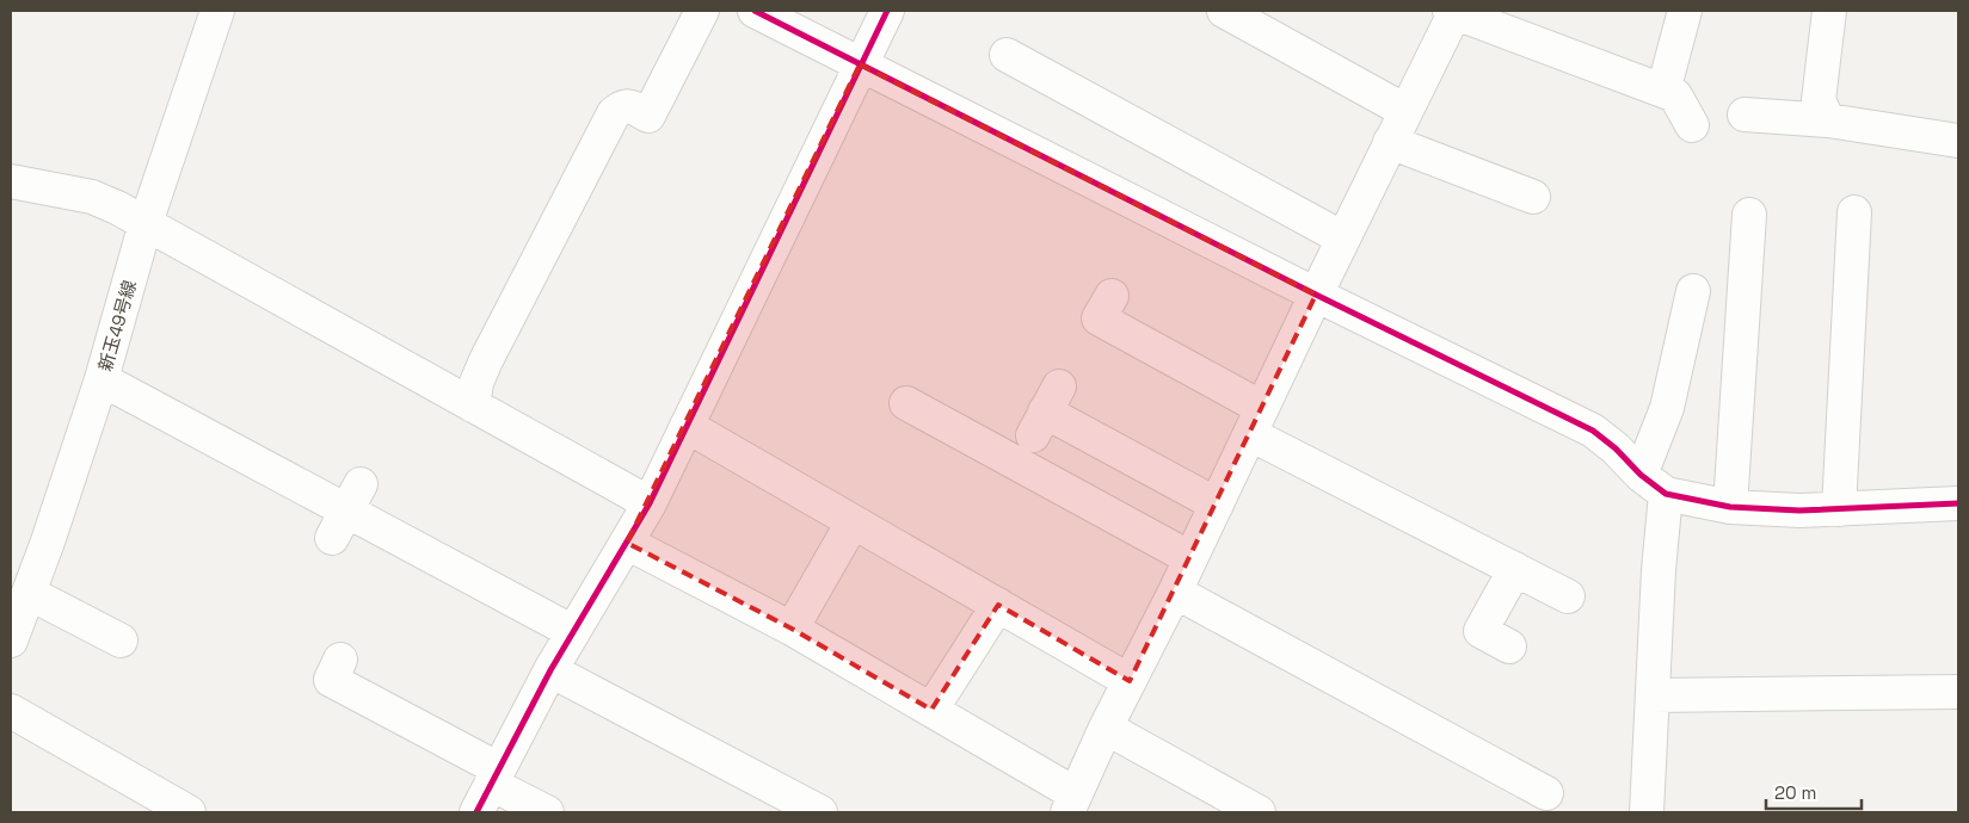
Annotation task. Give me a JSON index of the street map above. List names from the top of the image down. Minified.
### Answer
{"streets":{"street":["新玉49号線"]},"scale_bar":"20 m"}
